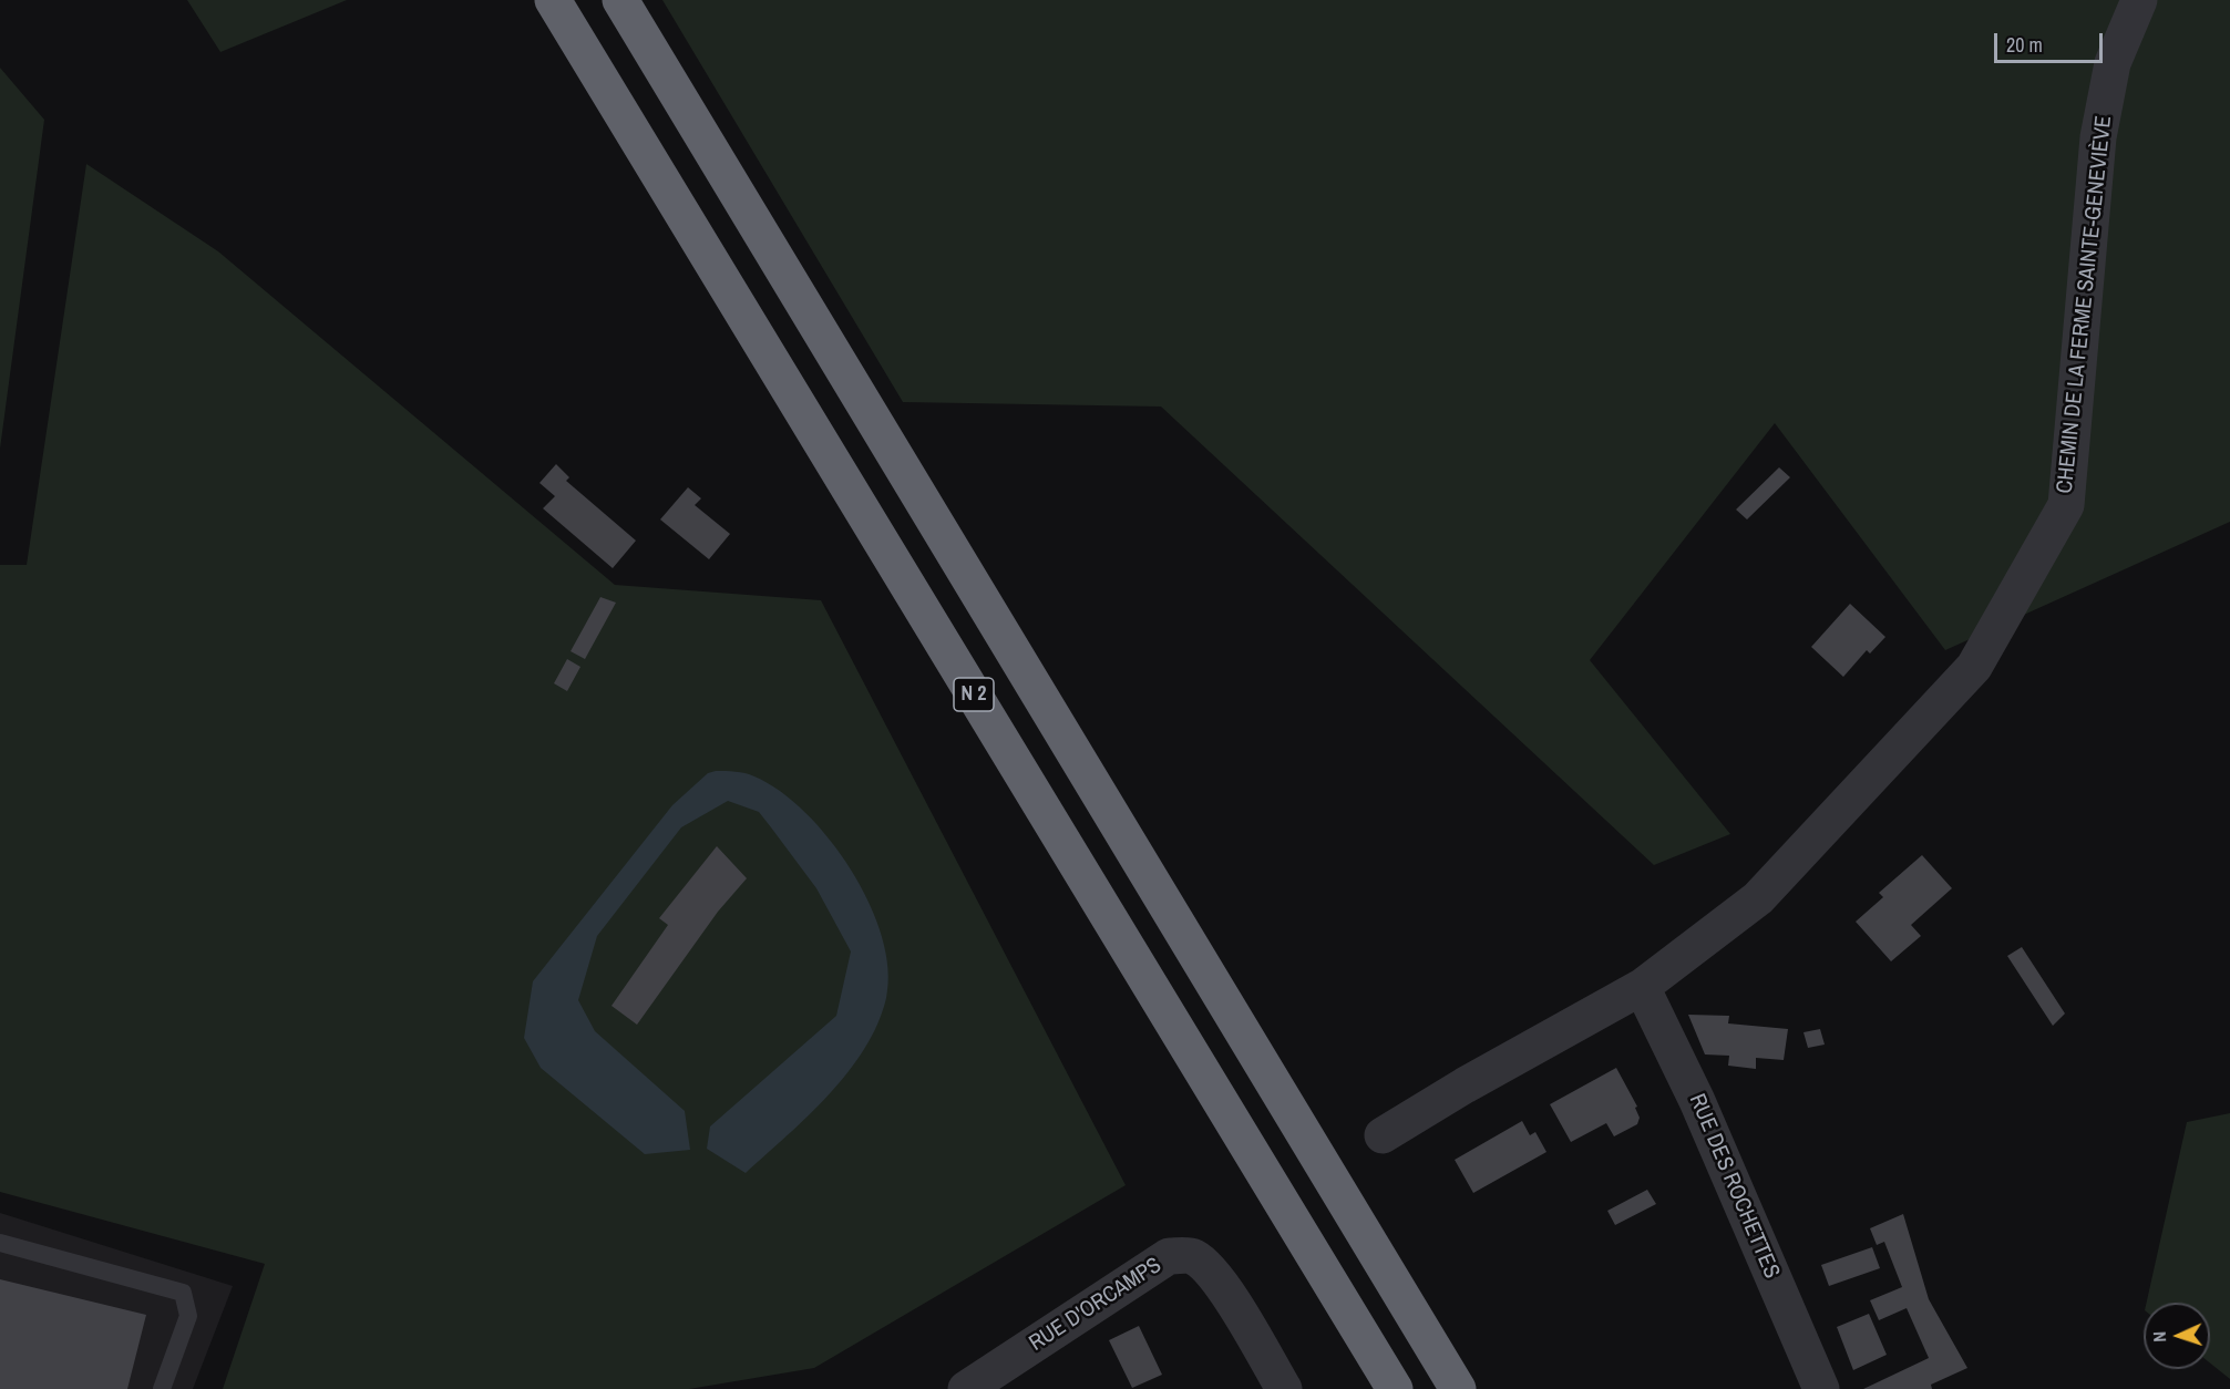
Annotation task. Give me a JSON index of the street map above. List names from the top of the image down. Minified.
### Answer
{"streets":{"highway":["N 2"],"street":["CHEMIN DE LA FERME SAINTE-GENEVIÈVE","RUE DES ROCHETTES","RUE D'ORCAMPS"]},"crossings":[["CHEMIN DE LA FERME SAINTE-GENEVIÈVE","RUE DES ROCHETTES"]],"scale_bar":"20 m","north":"left"}
